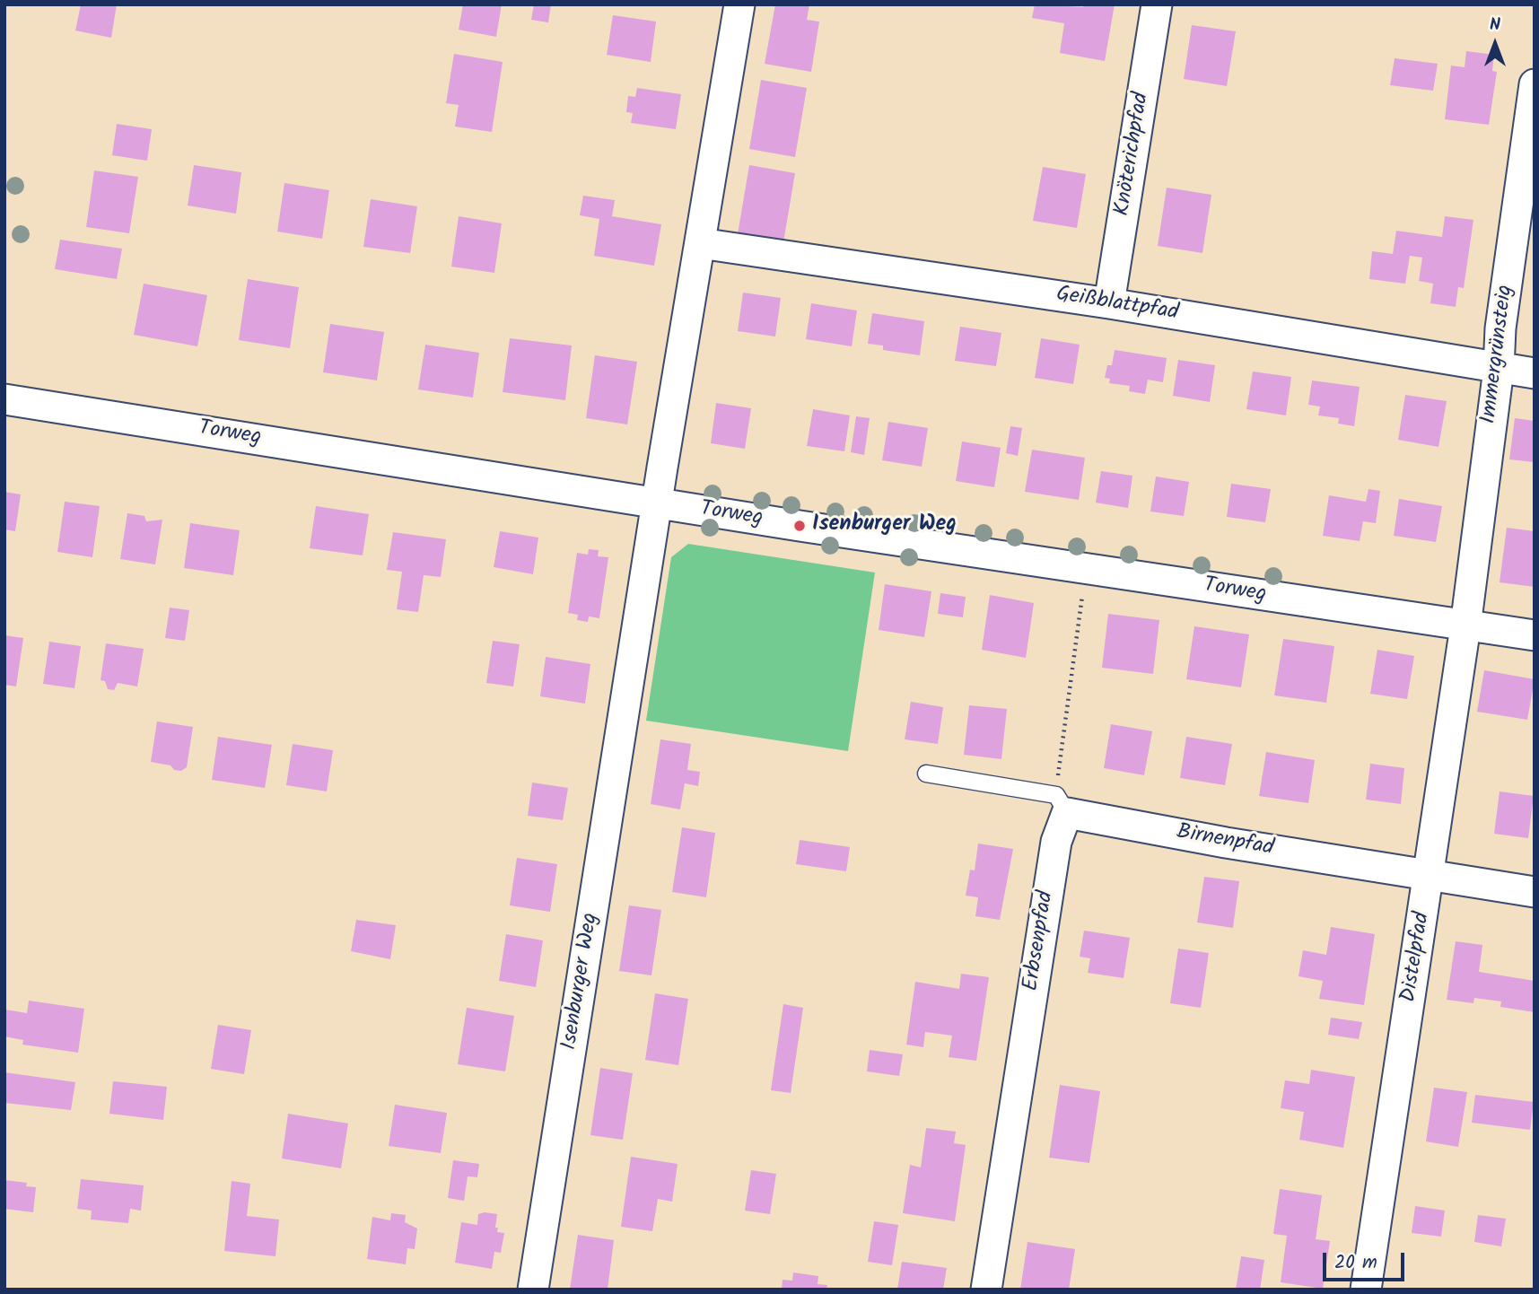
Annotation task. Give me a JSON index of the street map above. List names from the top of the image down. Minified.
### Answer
{"streets":{"street":["Knöterichpfad","Geißblattpfad","Immergrünsteig","Torweg","Birnenpfad","Erbsenpfad","Distelpfad","Isenburger Weg"]},"crossings":[["Knöterichpfad","Geißblattpfad"],["Geißblattpfad","Immergrünsteig"],["Geißblattpfad","Isenburger Weg"],["Immergrünsteig","Torweg"],["Immergrünsteig","Distelpfad"],["Torweg","Distelpfad"],["Torweg","Isenburger Weg"],["Birnenpfad","Erbsenpfad"],["Birnenpfad","Distelpfad"]],"places":["Isenburger Weg"],"scale_bar":"20 m","north":"top"}
